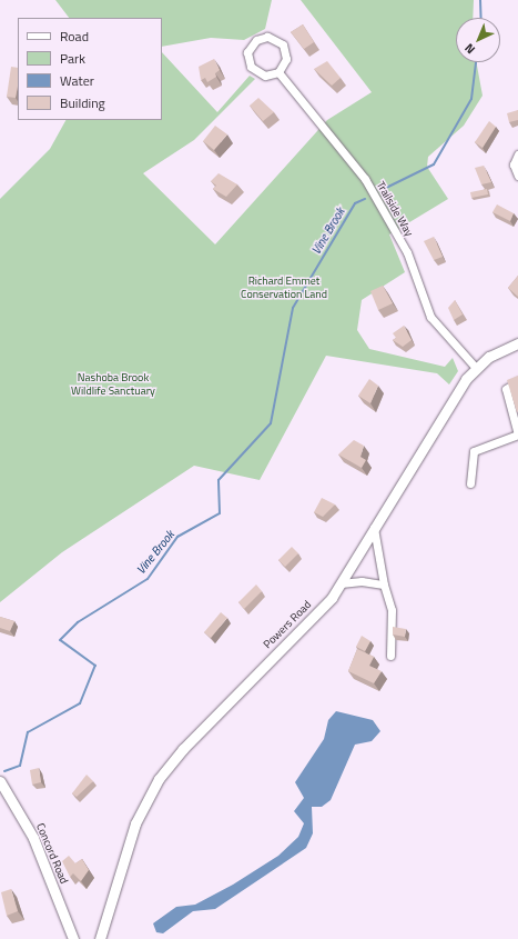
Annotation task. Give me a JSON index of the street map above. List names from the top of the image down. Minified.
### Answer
{"streets":{"main road":["Powers Road","Concord Road"],"street":["Trailside Way"]},"crossings":[["Trailside Way","Powers Road"]],"water":["Vine Brook"],"parks":["Richard Emmet Conservation Land","Nashoba Brook Wildlife Sanctuary"],"legend":["Road","Park","Water","Building"],"north":"bottom left"}
